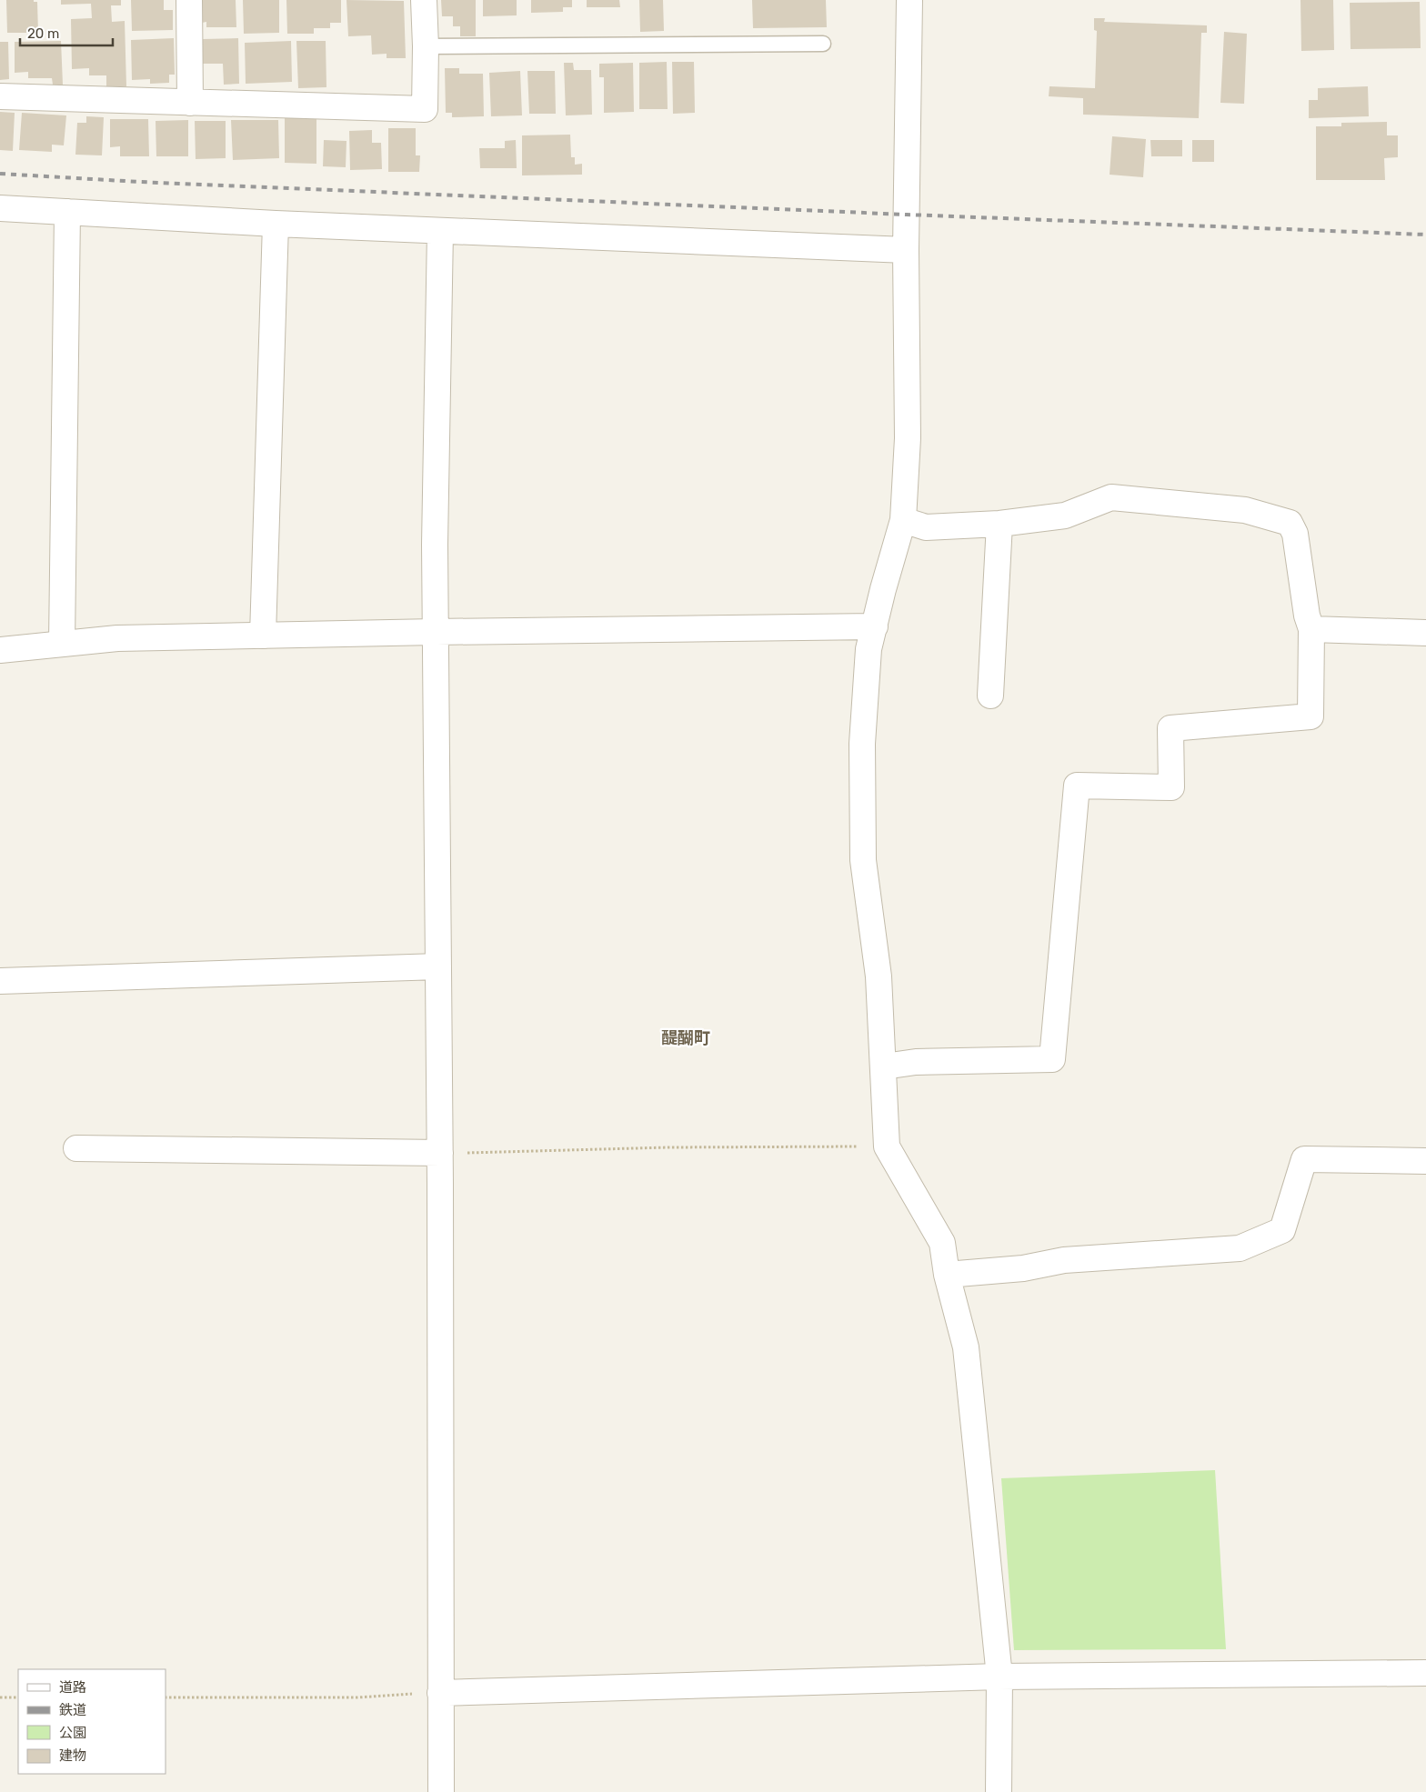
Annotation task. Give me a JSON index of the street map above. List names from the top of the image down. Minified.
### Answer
{"districts":["醍醐町"],"legend":["道路","鉄道","公園","建物"],"scale_bar":"20 m"}
